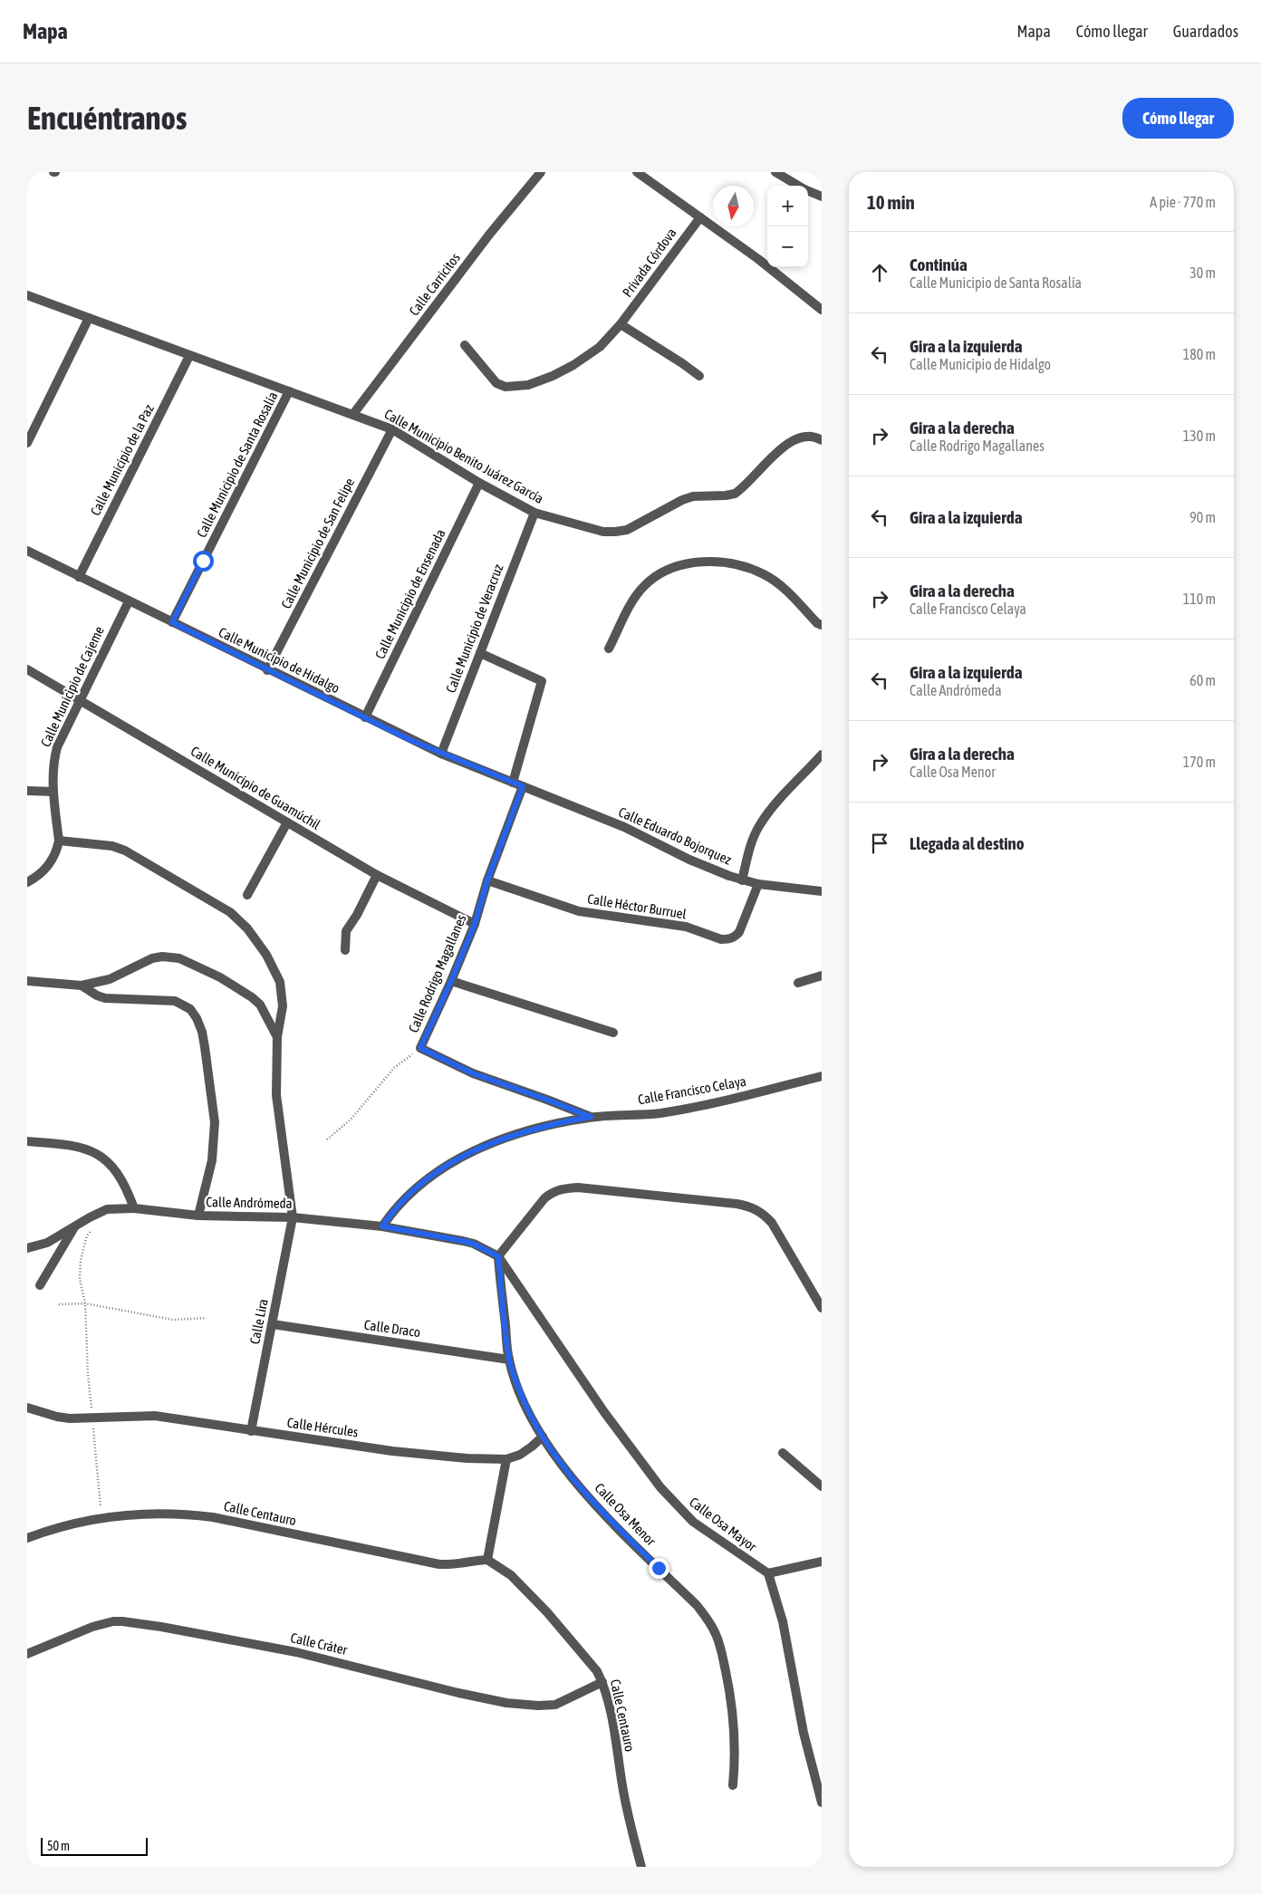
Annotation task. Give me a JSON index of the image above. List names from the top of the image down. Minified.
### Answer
{"streets":{"street":["Privada Córdova","Calle Carricitos","Calle Municipio Benito Juárez García","Calle Municipio de la Paz","Calle Municipio de Santa Rosalía","Calle Municipio de San Felipe","Calle Municipio de Ensenada","Calle Municipio de Veracruz","Calle Municipio de Hidalgo","Calle Municipio de Cajeme","Calle Municipio de Guamúchil","Calle Eduardo Bojorquez","Calle Héctor Burruel","Calle Rodrigo Magallanes","Calle Francisco Celaya","Calle Andrómeda","Calle Lira","Calle Draco","Calle Hércules","Calle Centauro","Calle Osa Menor","Calle Osa Mayor","Calle Cráter"]},"crossings":[["Calle Carricitos","Calle Municipio Benito Juárez García"],["Calle Municipio Benito Juárez García","Calle Municipio de la Paz"],["Calle Municipio Benito Juárez García","Calle Municipio de Santa Rosalía"],["Calle Municipio Benito Juárez García","Calle Municipio de San Felipe"],["Calle Municipio Benito Juárez García","Calle Municipio de Ensenada"],["Calle Municipio Benito Juárez García","Calle Municipio de Veracruz"],["Calle Municipio de la Paz","Calle Municipio de Hidalgo"],["Calle Municipio de Santa Rosalía","Calle Municipio de Hidalgo"],["Calle Municipio de San Felipe","Calle Municipio de Hidalgo"],["Calle Municipio de Ensenada","Calle Municipio de Hidalgo"],["Calle Municipio de Veracruz","Calle Municipio de Hidalgo"],["Calle Municipio de Hidalgo","Calle Municipio de Cajeme"],["Calle Municipio de Hidalgo","Calle Eduardo Bojorquez"],["Calle Municipio de Hidalgo","Calle Rodrigo Magallanes"],["Calle Municipio de Cajeme","Calle Municipio de Guamúchil"],["Calle Municipio de Cajeme","Calle Lira"],["Calle Municipio de Guamúchil","Calle Rodrigo Magallanes"],["Calle Eduardo Bojorquez","Calle Héctor Burruel"],["Calle Eduardo Bojorquez","Calle Rodrigo Magallanes"],["Calle Héctor Burruel","Calle Rodrigo Magallanes"],["Calle Francisco Celaya","Calle Andrómeda"],["Calle Andrómeda","Calle Lira"],["Calle Andrómeda","Calle Osa Menor"],["Calle Andrómeda","Calle Osa Mayor"],["Calle Lira","Calle Draco"],["Calle Lira","Calle Hércules"],["Calle Draco","Calle Osa Menor"],["Calle Hércules","Calle Osa Menor"],["Calle Centauro","Calle Cráter"],["Calle Osa Menor","Calle Osa Mayor"]],"scale_bar":"50 m","north":"bottom","page":{"header":"Mapa","nav":["Mapa","Cómo llegar","Guardados"],"buttons":"Cómo llegar","title":"Encuéntranos","heading":["10 min","A pie · 770 m"],"map_buttons":["+","−"],"list":[["Continúa","Calle Municipio de Santa Rosalía","30 m"],["Gira a la izquierda","Calle Municipio de Hidalgo","180 m"],["Gira a la derecha","Calle Rodrigo Magallanes","130 m"],["Gira a la izquierda","90 m"],["Gira a la derecha","Calle Francisco Celaya","110 m"],["Gira a la izquierda","Calle Andrómeda","60 m"],["Gira a la derecha","Calle Osa Menor","170 m"],"Llegada al destino"],"scale":"50 m"}}
